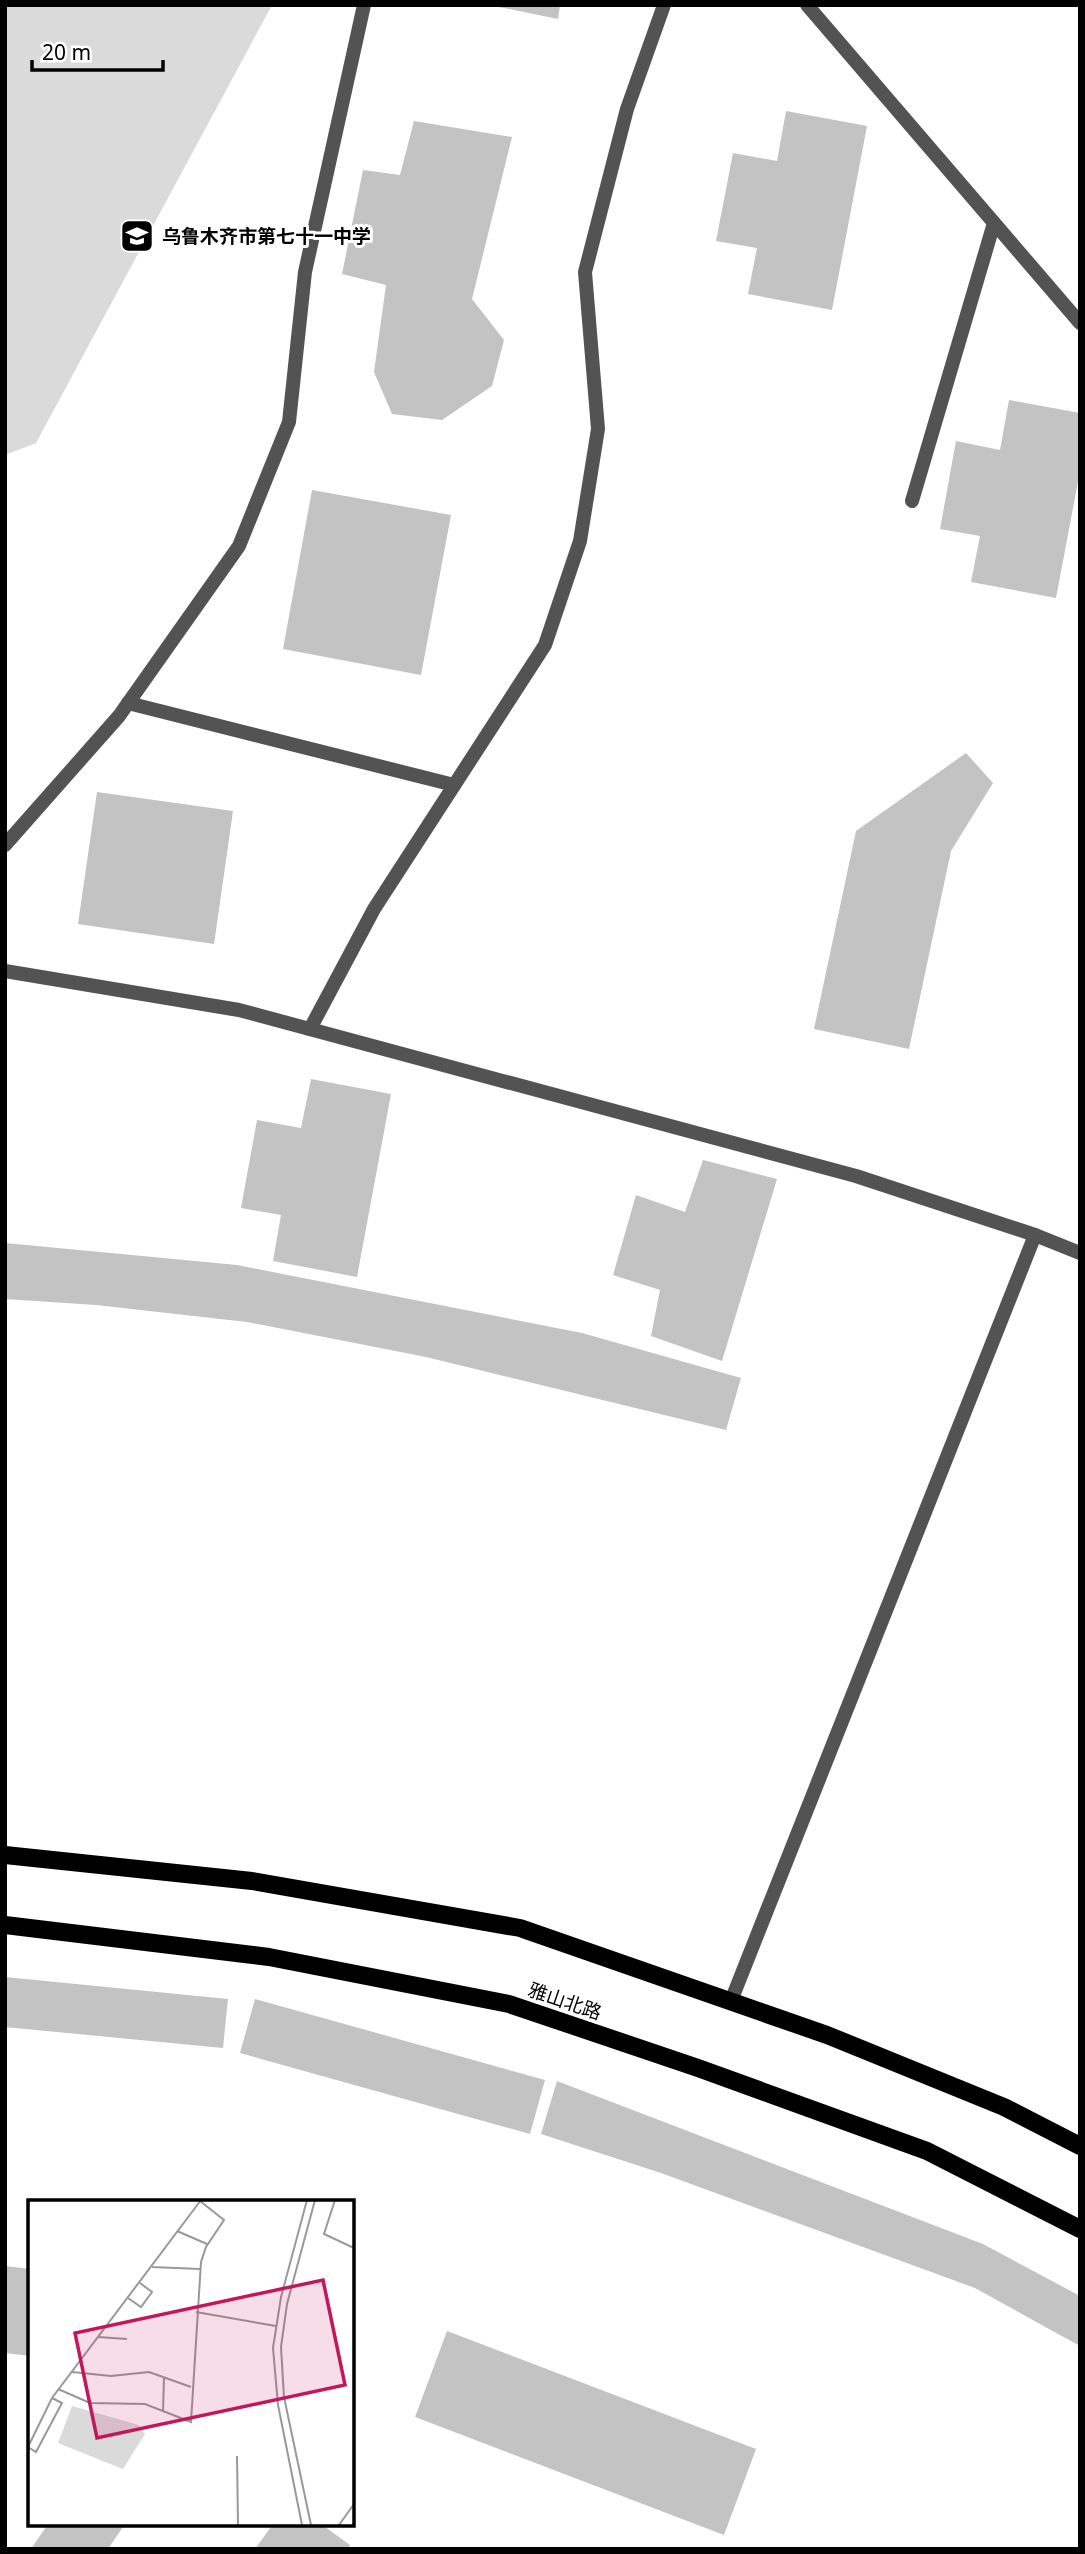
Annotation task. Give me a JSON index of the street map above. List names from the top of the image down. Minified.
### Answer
{"streets":{"main road":["雅山北路"]},"places":{"school or university":["乌鲁木齐市第七十一中学"]},"scale_bar":"20 m"}
